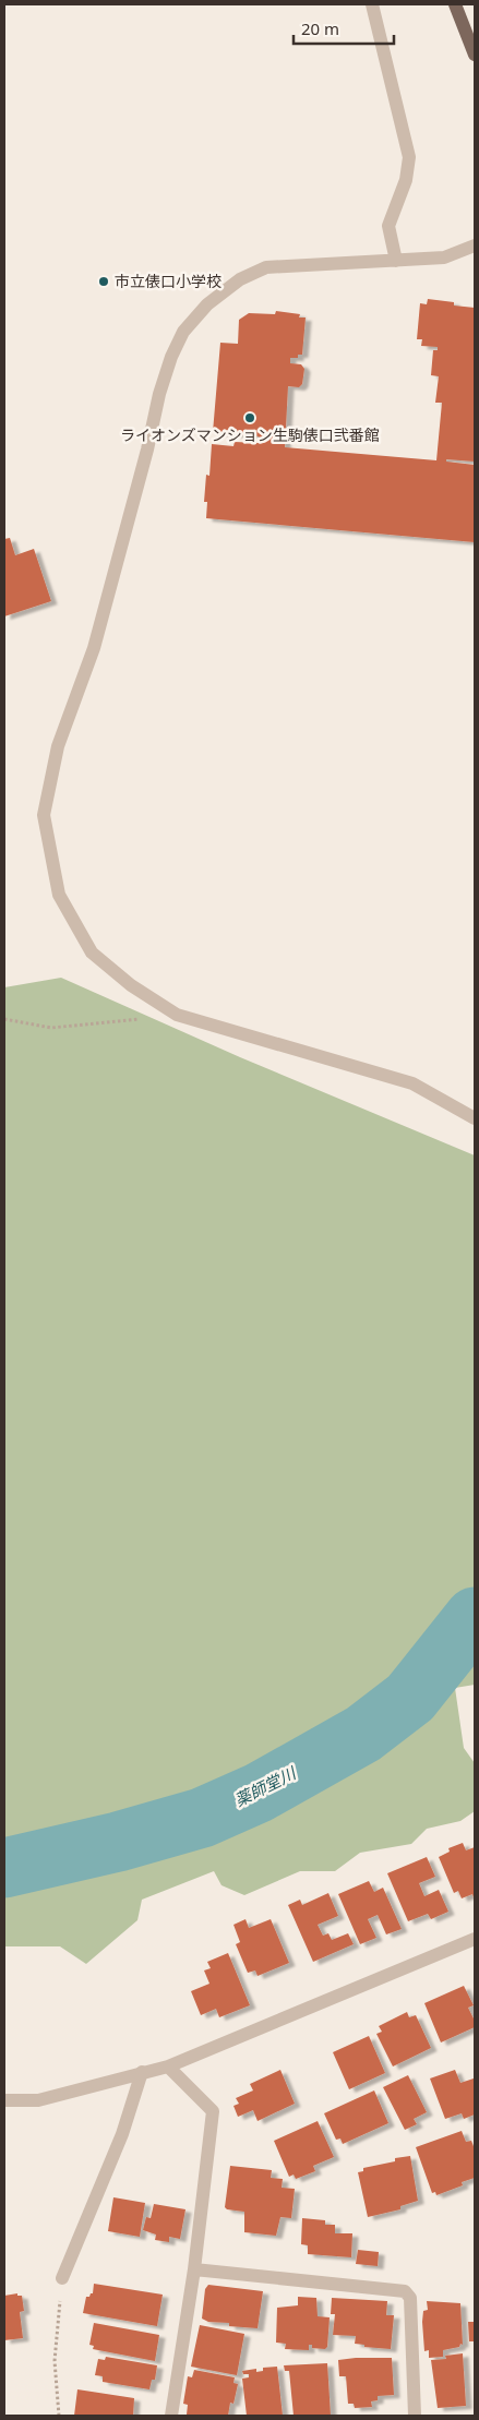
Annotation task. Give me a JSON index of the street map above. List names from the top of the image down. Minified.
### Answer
{"water":["薬師堂川"],"places":["市立俵口小学校","ライオンズマンション生駒俵口弐番館"],"scale_bar":"20 m"}
